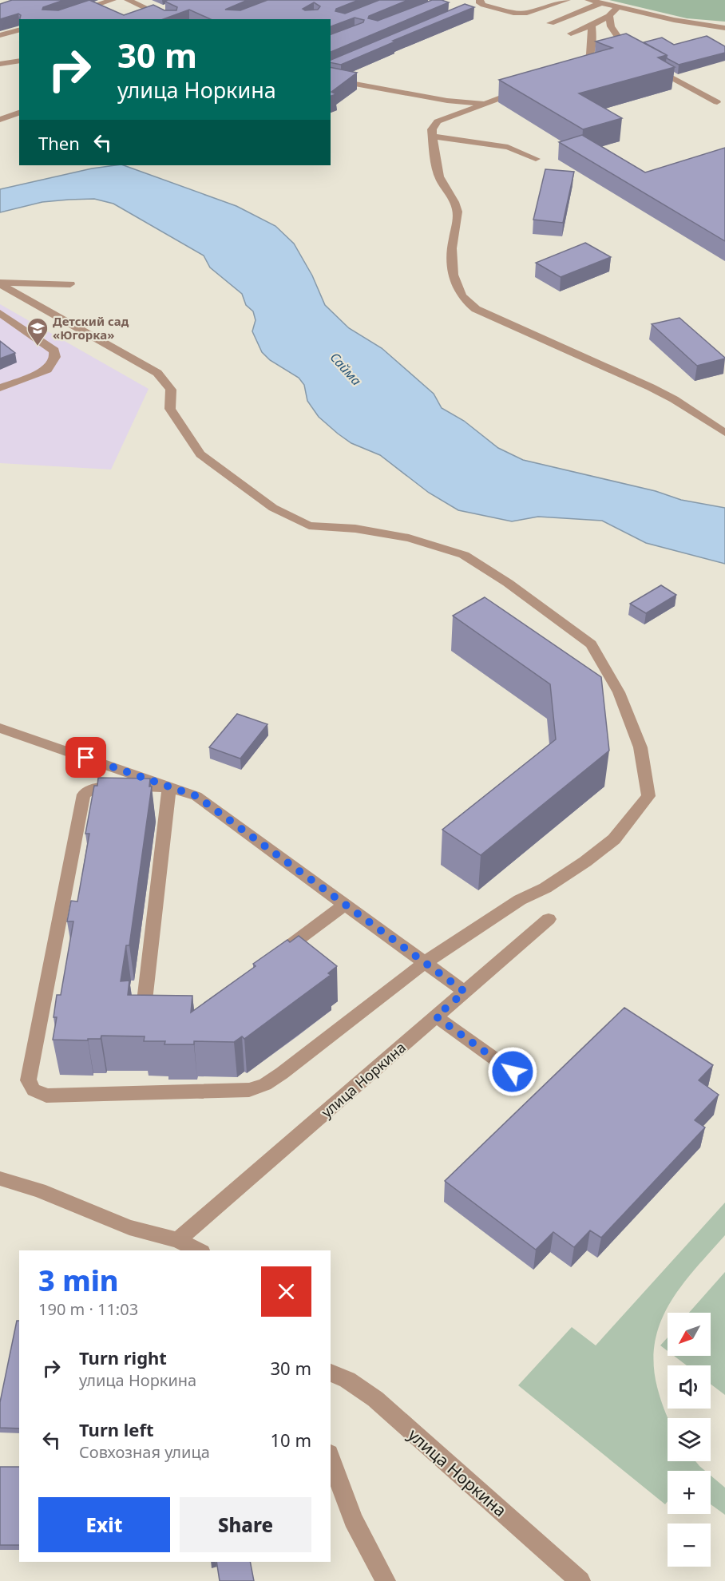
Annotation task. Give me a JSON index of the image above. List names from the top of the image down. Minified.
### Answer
{"streets":{"street":["улица Норкина"]},"water":["Сайма"],"places":{"school or university":["Детский сад «Югорка»"]},"north":"bottom left","page":{"turn":["30 m","улица Норкина"],"then":"Then","heading":["3 min","190 m · 11:03"],"map_buttons":["+","−"],"list":[{"name":"Turn right","note":"улица Норкина","value":"30 m"},{"name":"Turn left","note":"Совхозная улица","value":"10 m"}],"buttons":["Exit","Share"]}}
